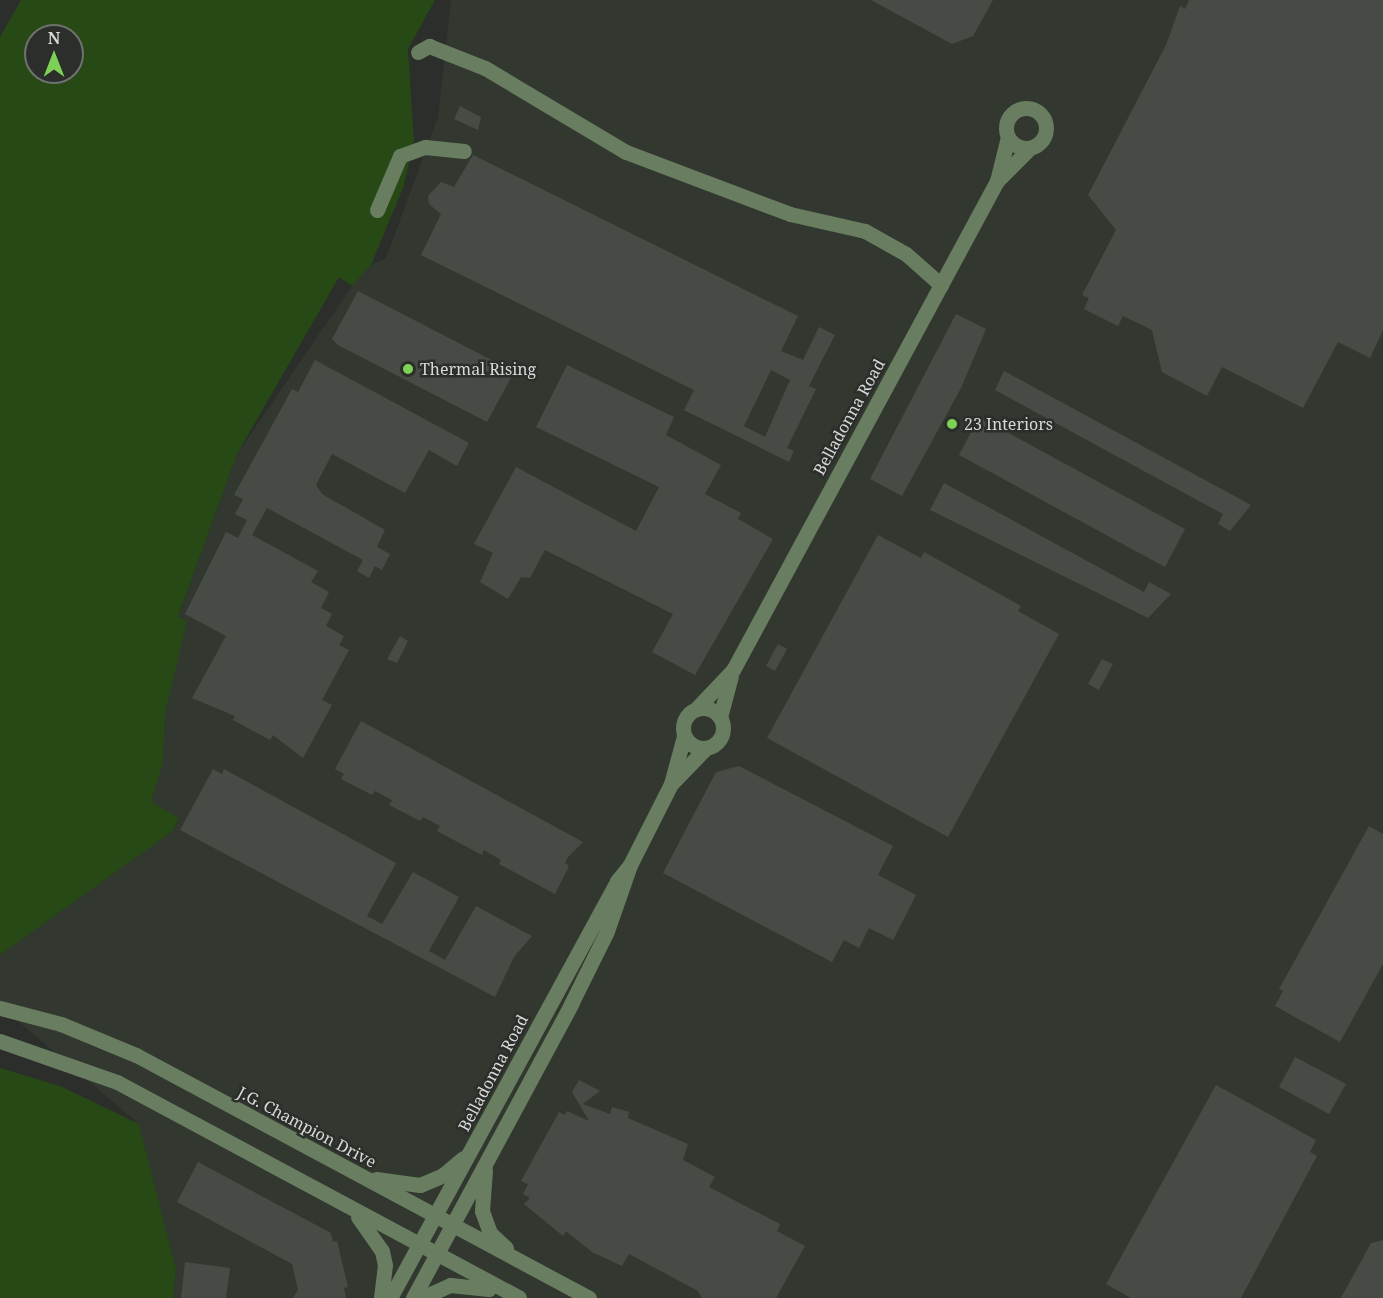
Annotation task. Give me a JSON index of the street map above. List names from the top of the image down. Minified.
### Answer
{"streets":{"street":["Belladonna Road","J.G. Champion Drive"]},"crossings":[["Belladonna Road","J.G. Champion Drive"]],"places":["Thermal Rising","23 Interiors"],"north":"top"}
